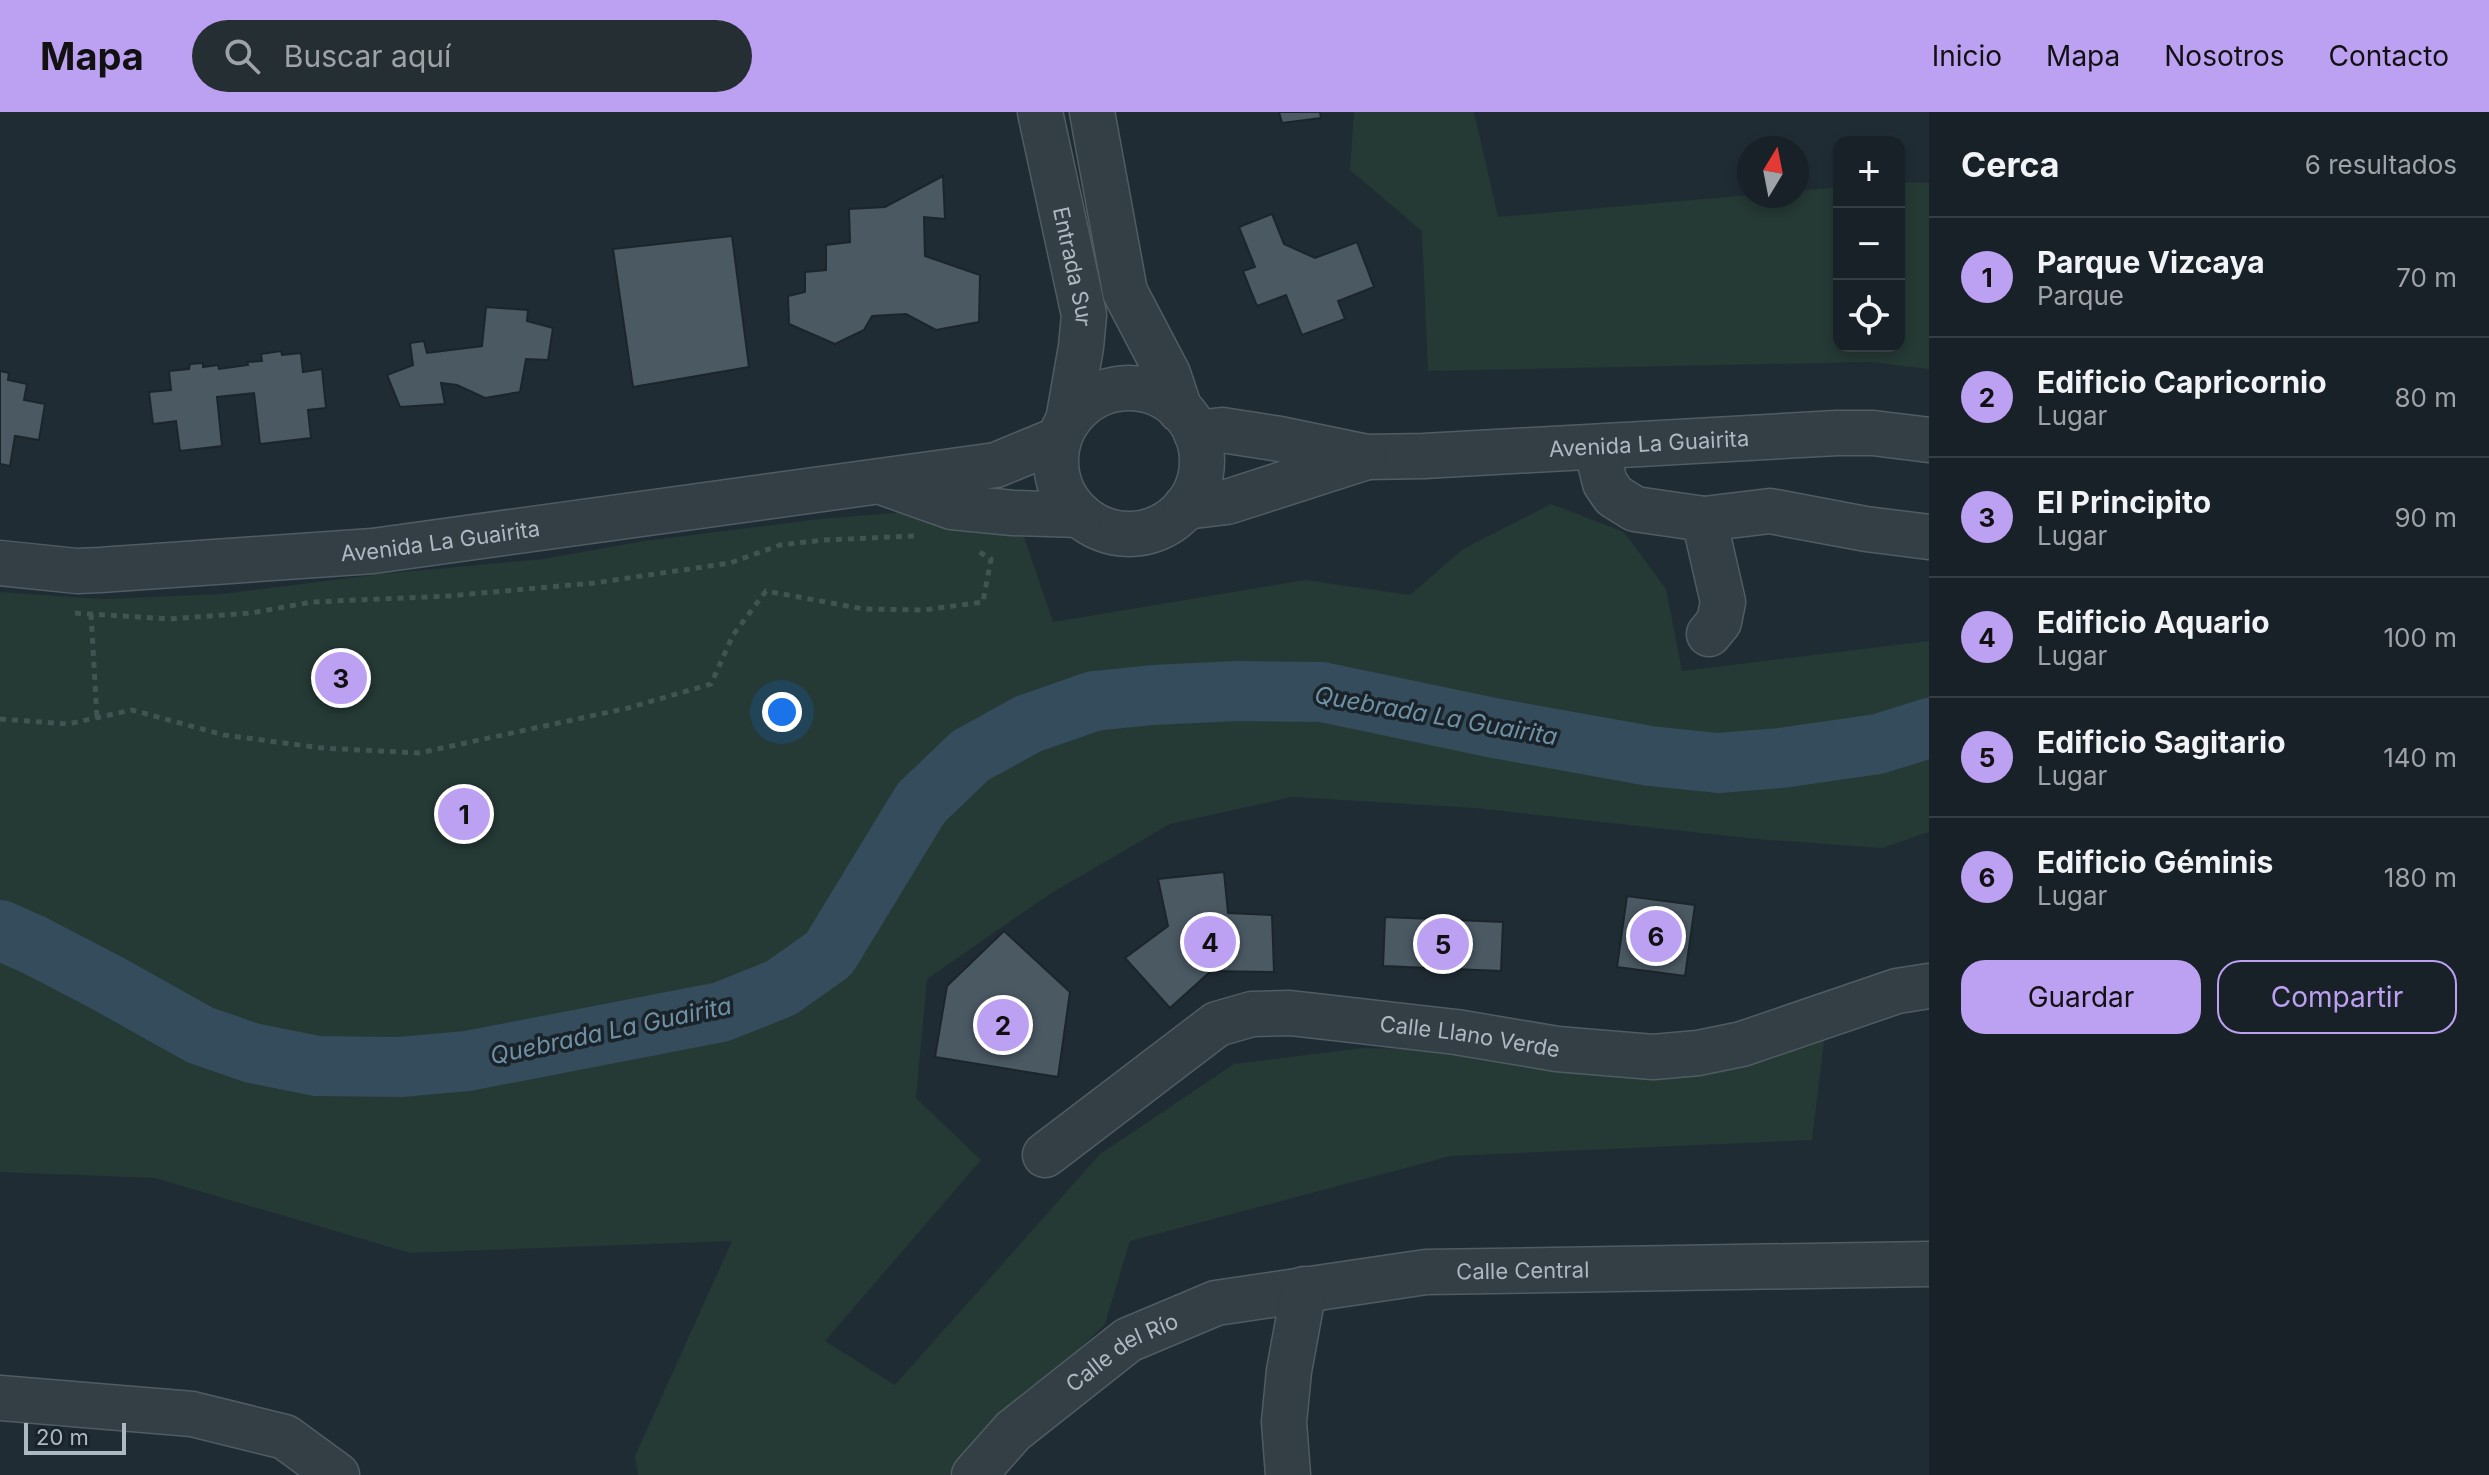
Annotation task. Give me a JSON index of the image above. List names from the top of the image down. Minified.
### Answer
{"streets":{"street":["Entrada Sur","Avenida La Guairita","Calle Llano Verde","Calle Central","Calle del Río"]},"crossings":[["Entrada Sur","Avenida La Guairita"],["Calle Central","Calle del Río"]],"water":["Quebrada La Guairita"],"scale_bar":"20 m","north":"top","page":{"header":"Mapa","search":"Buscar aquí","nav":["Inicio","Mapa","Nosotros","Contacto"],"heading":["Cerca","6 resultados"],"map_buttons":["+","−"],"list":[{"mark":"1","name":"Parque Vizcaya","note":"Parque","value":"70 m"},{"mark":"2","name":"Edificio Capricornio","note":"Lugar","value":"80 m"},{"mark":"3","name":"El Principito","note":"Lugar","value":"90 m"},{"mark":"4","name":"Edificio Aquario","note":"Lugar","value":"100 m"},{"mark":"5","name":"Edificio Sagitario","note":"Lugar","value":"140 m"},{"mark":"6","name":"Edificio Géminis","note":"Lugar","value":"180 m"}],"pins":["3","1","6","4","5","2"],"buttons":["Guardar","Compartir"],"scale":"20 m"}}
